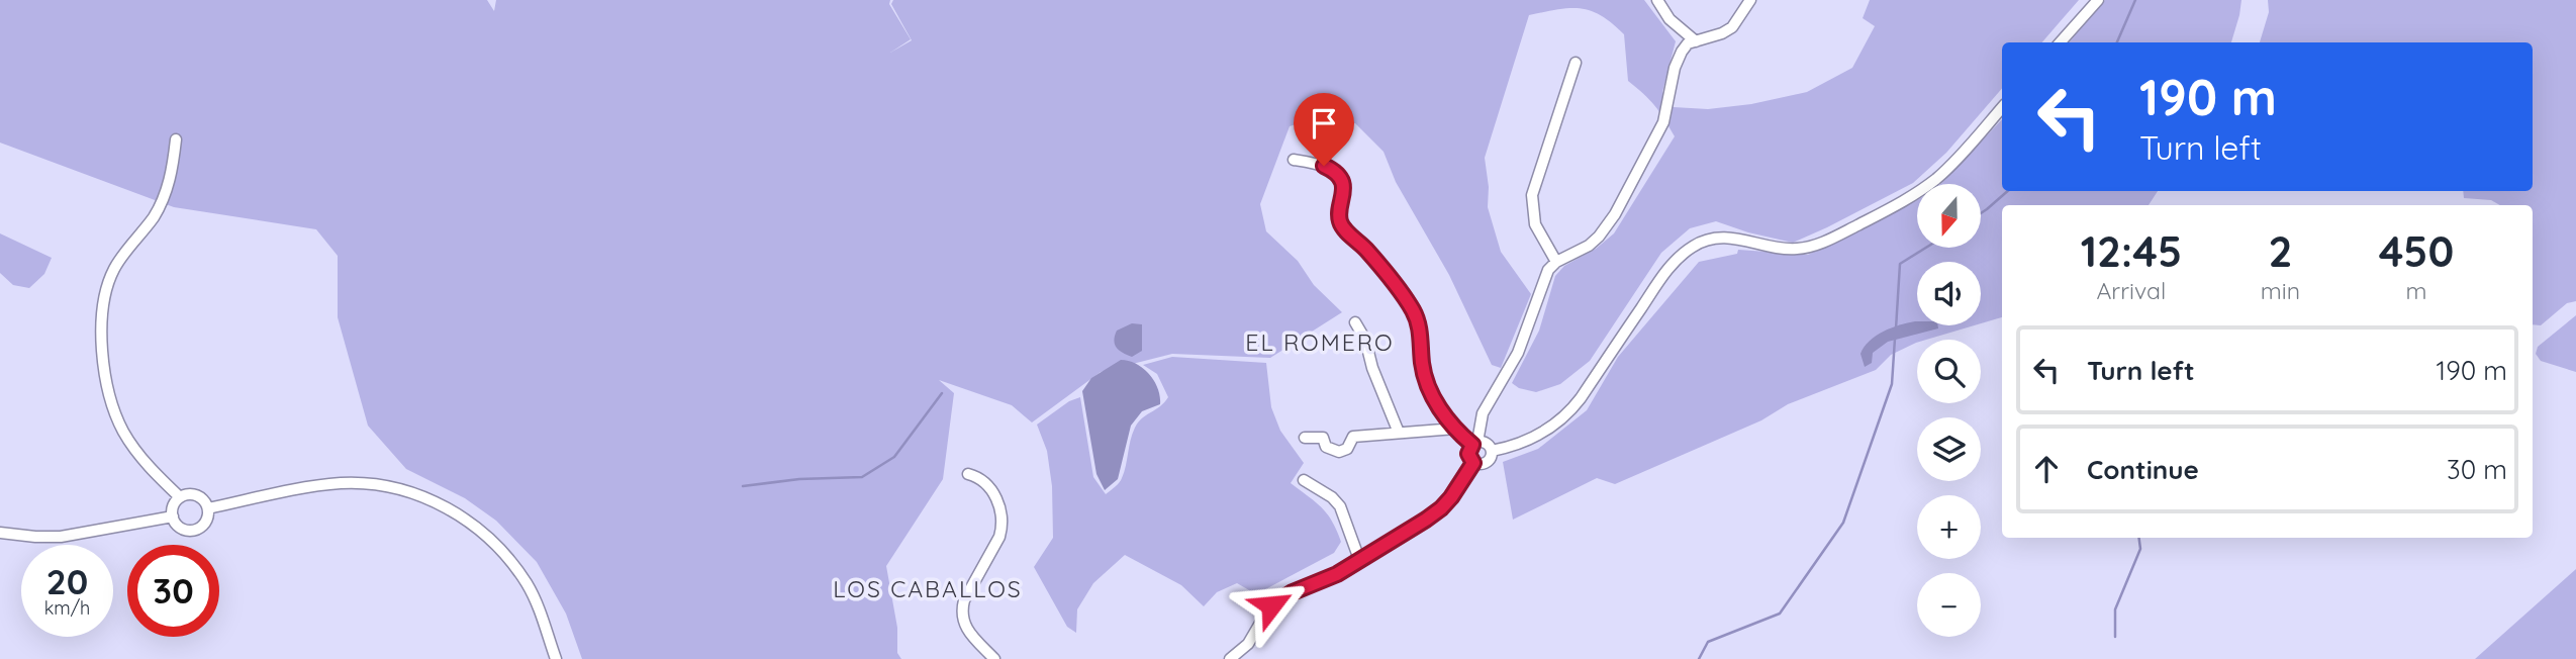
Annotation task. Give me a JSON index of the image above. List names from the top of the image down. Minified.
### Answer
{"districts":["EL ROMERO","LOS CABALLOS"],"north":"bottom","page":{"turn":["190 m","Turn left"],"map_buttons":["+","−"],"eta":["12:45","Arrival","2","min","450","m"],"list":[{"name":"Turn left","value":"190 m"},{"name":"Continue","value":"30 m"}],"speed":"20 km/h","limit":"30"}}
